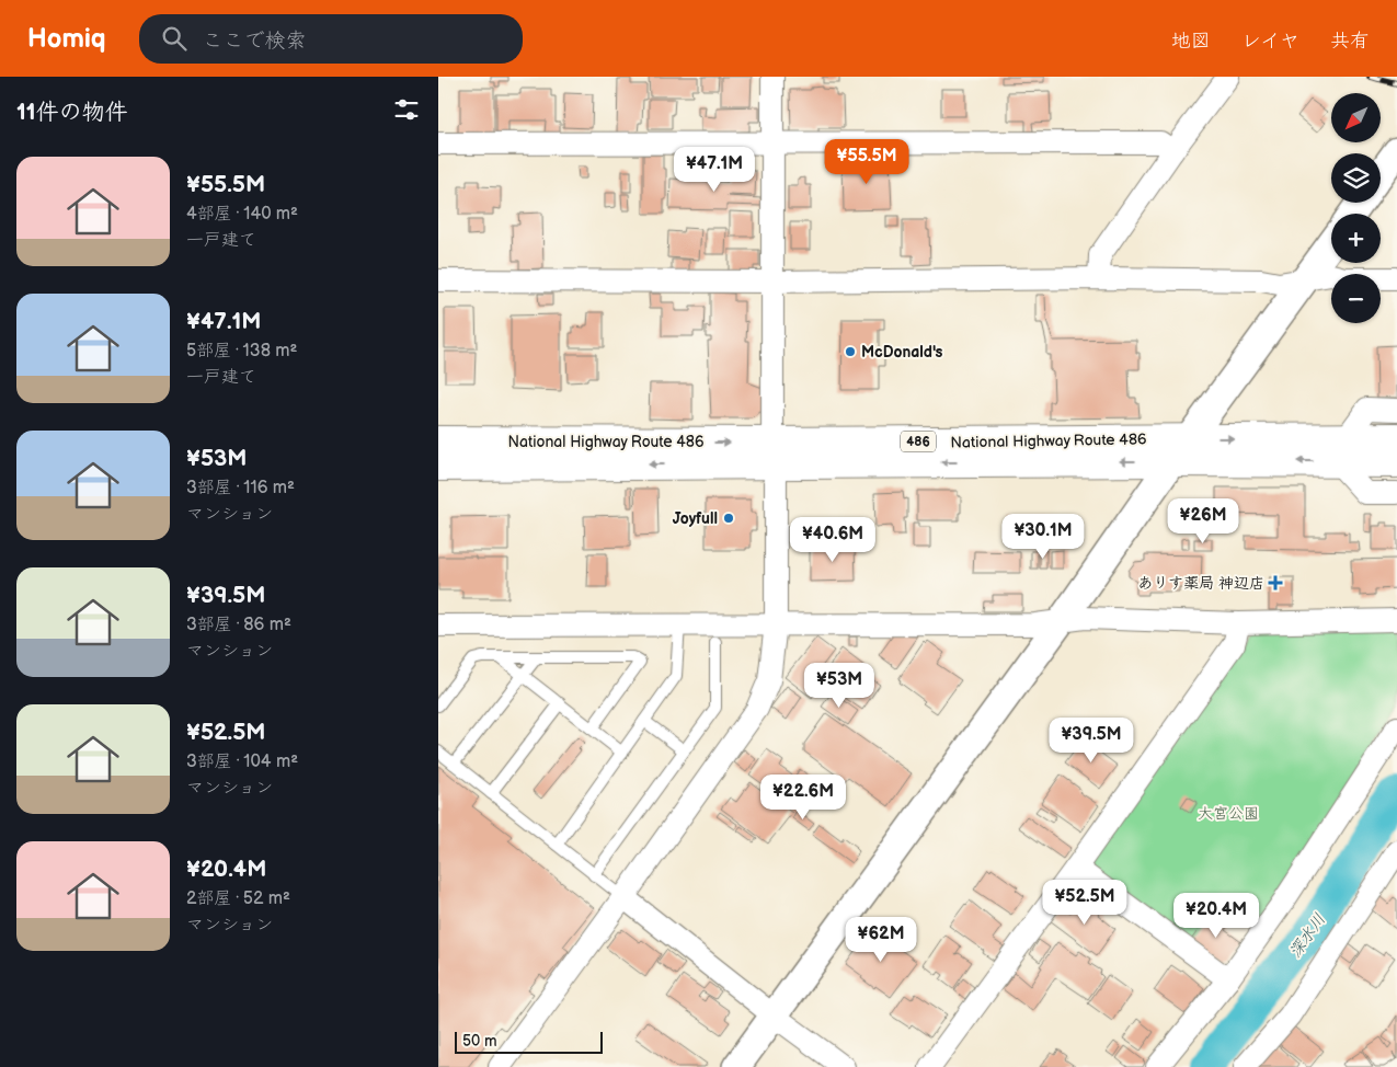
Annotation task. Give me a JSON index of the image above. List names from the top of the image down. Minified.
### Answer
{"streets":{"highway":["National Highway Route 486","486"]},"water":["深水川"],"parks":["大宮公園"],"places":{"other":["McDonald's","Joyfull"],"health":["ありす薬局 神辺店"]},"scale_bar":"50 m","north":"bottom left","page":{"header":"Homiq","search":"ここで検索","nav":["地図","レイヤ","共有"],"heading":"11件の物件","map_buttons":["+","−"],"price":["¥55.5M","¥47.1M","¥26M","¥30.1M","¥40.6M","¥53M","¥39.5M","¥22.6M","¥52.5M","¥20.4M","¥62M"],"list":[{"name":"¥55.5M","note":"4部屋 · 140 m² · 一戸建て"},{"name":"¥47.1M","note":"5部屋 · 138 m² · 一戸建て"},{"name":"¥53M","note":"3部屋 · 116 m² · マンション"},{"name":"¥39.5M","note":"3部屋 · 86 m² · マンション"},{"name":"¥52.5M","note":"3部屋 · 104 m² · マンション"},{"name":"¥20.4M","note":"2部屋 · 52 m² · マンション"}],"scale":"50 m"}}
